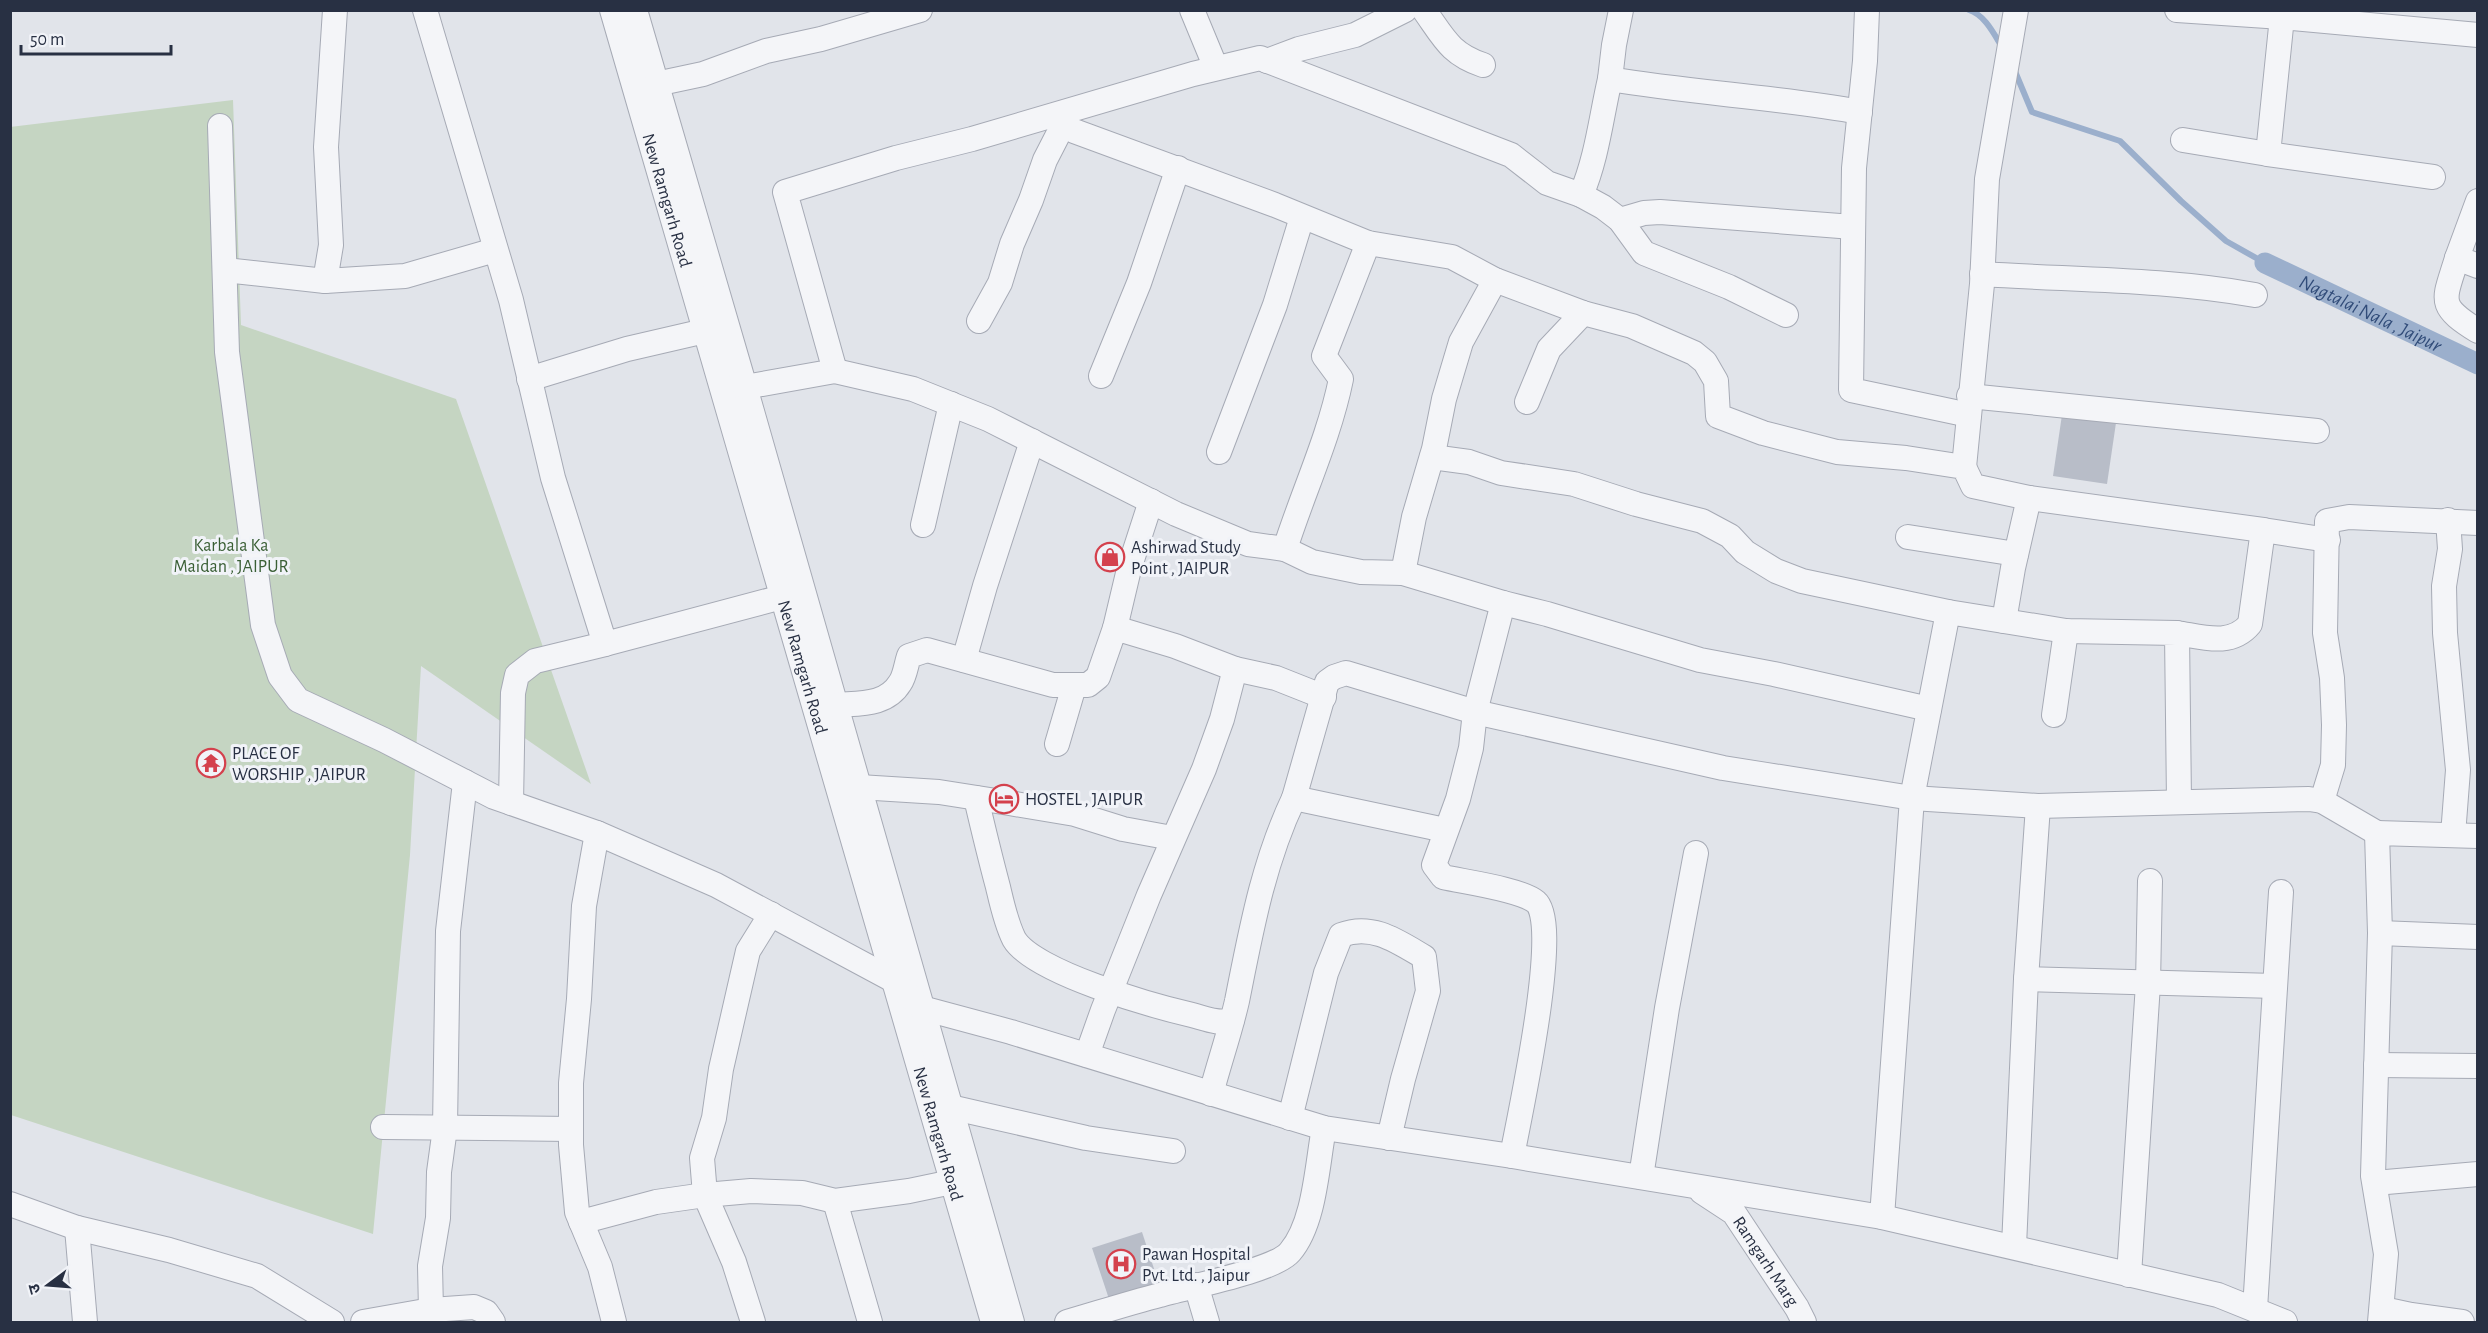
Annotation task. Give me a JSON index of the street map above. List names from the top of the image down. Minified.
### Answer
{"streets":{"street":["New Ramgarh Road","Ramgarh Marg"]},"water":["Nagtalai Nala , Jaipur"],"parks":["Karbala Ka Maidan , JAIPUR"],"places":{"shop":["Ashirwad Study Point , JAIPUR"],"temple":["PLACE OF WORSHIP , JAIPUR"],"hotel":["HOSTEL , JAIPUR"],"hospital":["Pawan Hospital Pvt. Ltd. , Jaipur"]},"scale_bar":"50 m","north":"left"}
